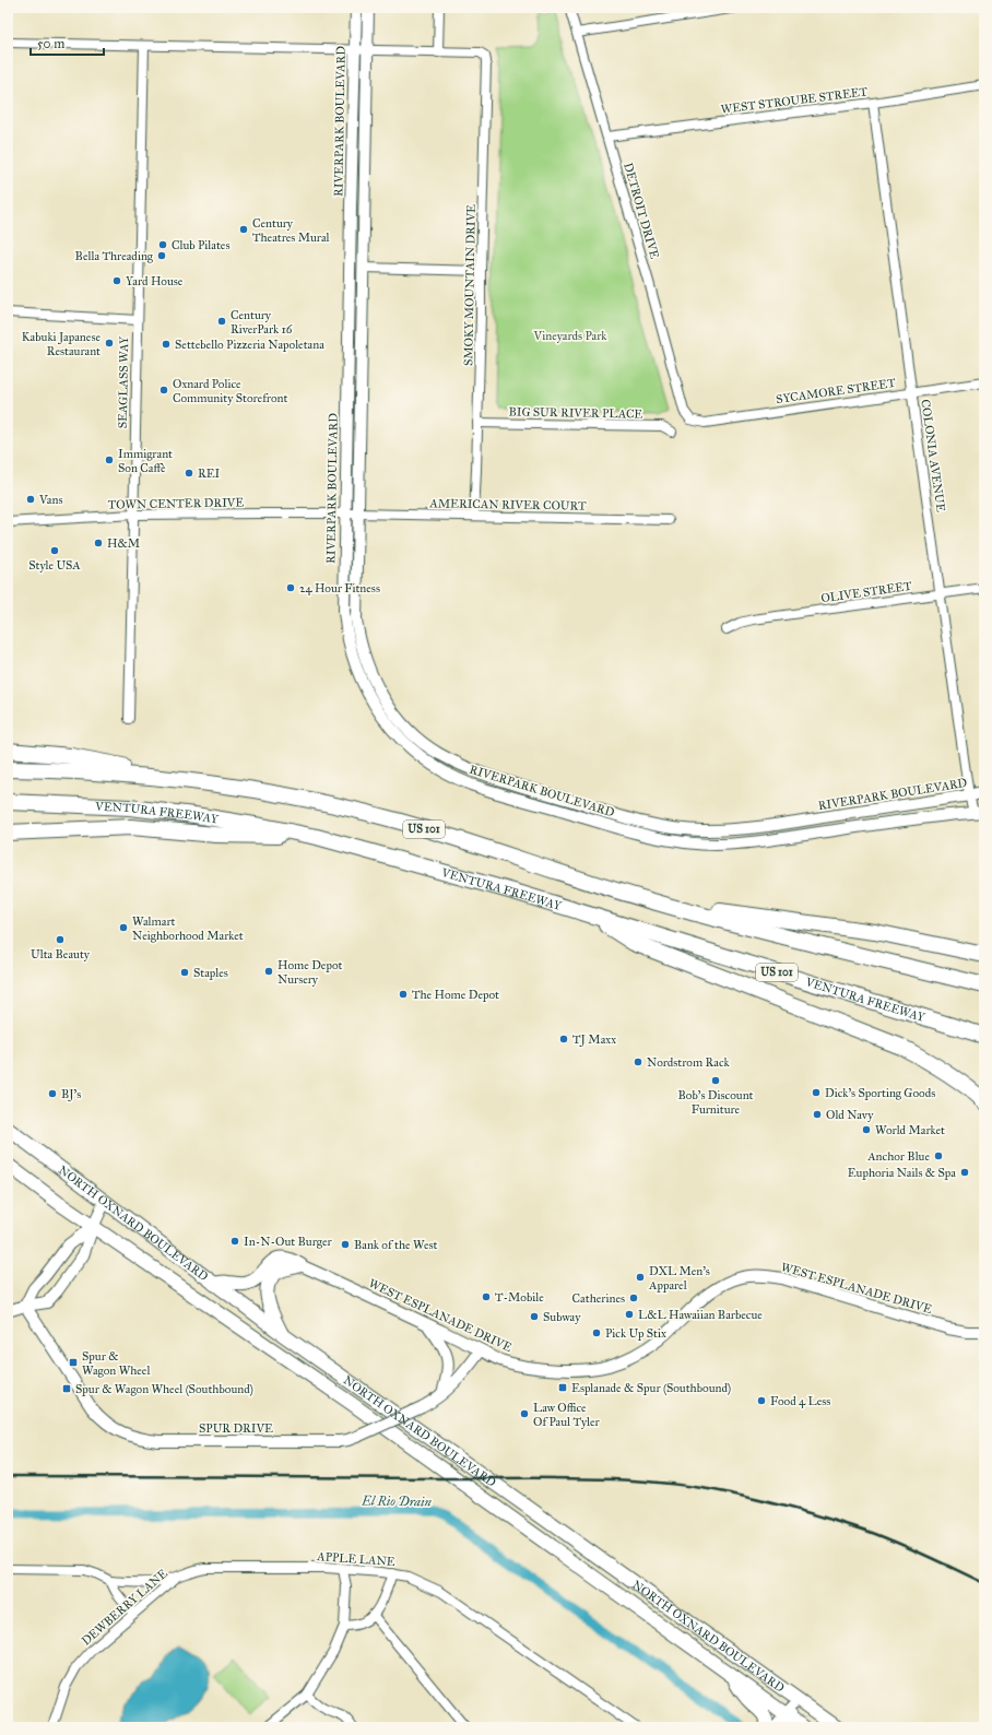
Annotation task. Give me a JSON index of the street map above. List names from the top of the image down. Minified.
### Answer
{"streets":{"highway":["VENTURA FREEWAY","US 101"],"main road":["NORTH OXNARD BOULEVARD"],"street":["WEST STROUBE STREET","RIVERPARK BOULEVARD","DETROIT DRIVE","SMOKY MOUNTAIN DRIVE","SEAGLASS WAY","SYCAMORE STREET","BIG SUR RIVER PLACE","COLONIA AVENUE","TOWN CENTER DRIVE","AMERICAN RIVER COURT","OLIVE STREET","WEST ESPLANADE DRIVE","SPUR DRIVE","APPLE LANE","DEWBERRY LANE"]},"crossings":[["WEST STROUBE STREET","DETROIT DRIVE"],["WEST STROUBE STREET","COLONIA AVENUE"],["RIVERPARK BOULEVARD","COLONIA AVENUE"],["RIVERPARK BOULEVARD","TOWN CENTER DRIVE"],["RIVERPARK BOULEVARD","AMERICAN RIVER COURT"],["DETROIT DRIVE","SYCAMORE STREET"],["SMOKY MOUNTAIN DRIVE","BIG SUR RIVER PLACE"],["SMOKY MOUNTAIN DRIVE","AMERICAN RIVER COURT"],["SEAGLASS WAY","TOWN CENTER DRIVE"],["SYCAMORE STREET","COLONIA AVENUE"],["COLONIA AVENUE","OLIVE STREET"],["TOWN CENTER DRIVE","AMERICAN RIVER COURT"],["WEST ESPLANADE DRIVE","SPUR DRIVE"],["APPLE LANE","DEWBERRY LANE"]],"water":["El Rio Drain"],"parks":["Vineyards Park"],"places":{"other":["Century Theatres Mural","Club Pilates","Bella Threading","Yard House","Century RiverPark 16","Kabuki Japanese Restaurant","Settebello Pizzeria Napoletana","Oxnard Police Community Storefront","Immigrant Son Caffè","REI","Vans","H&M","Style USA","24 Hour Fitness","Walmart Neighborhood Market","Ulta Beauty","Home Depot Nursery","Staples","The Home Depot","TJ Maxx","Nordstrom Rack","Bob's Discount Furniture","Dick's Sporting Goods","BJ's","Old Navy","World Market","Anchor Blue","Euphoria Nails & Spa","In-N-Out Burger","Bank of the West","DXL Men's Apparel","T-Mobile","Catherines","L&L Hawaiian Barbecue","Subway","Pick Up Stix","Food 4 Less","Law Office Of Paul Tyler"],"transit":["Spur & Wagon Wheel","Esplanade & Spur (Southbound)","Spur & Wagon Wheel (Southbound)"]},"scale_bar":"50 m"}
